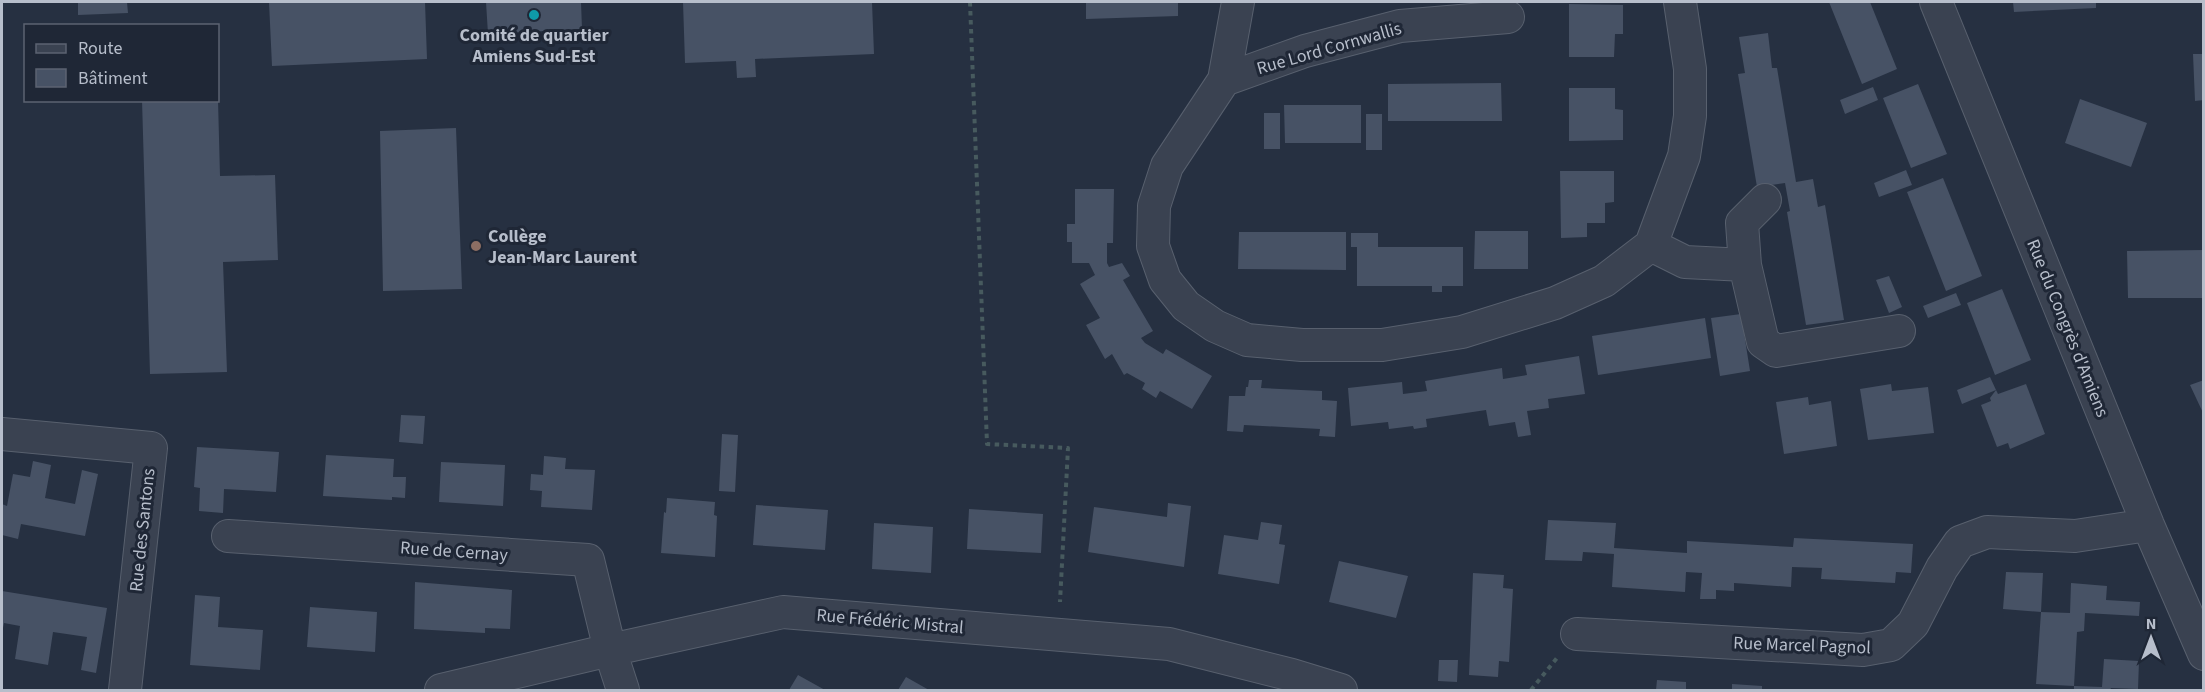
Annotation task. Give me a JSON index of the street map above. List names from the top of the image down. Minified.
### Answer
{"streets":{"street":["Rue Lord Cornwallis","Rue du Congrès d'Amiens","Rue des Santons","Rue de Cernay","Rue Frédéric Mistral","Rue Marcel Pagnol"]},"crossings":[["Rue du Congrès d'Amiens","Rue Marcel Pagnol"],["Rue de Cernay","Rue Frédéric Mistral"]],"places":["Comité de quartier Amiens Sud-Est","Collège Jean-Marc Laurent"],"legend":["Route","Bâtiment"],"north":"top"}
